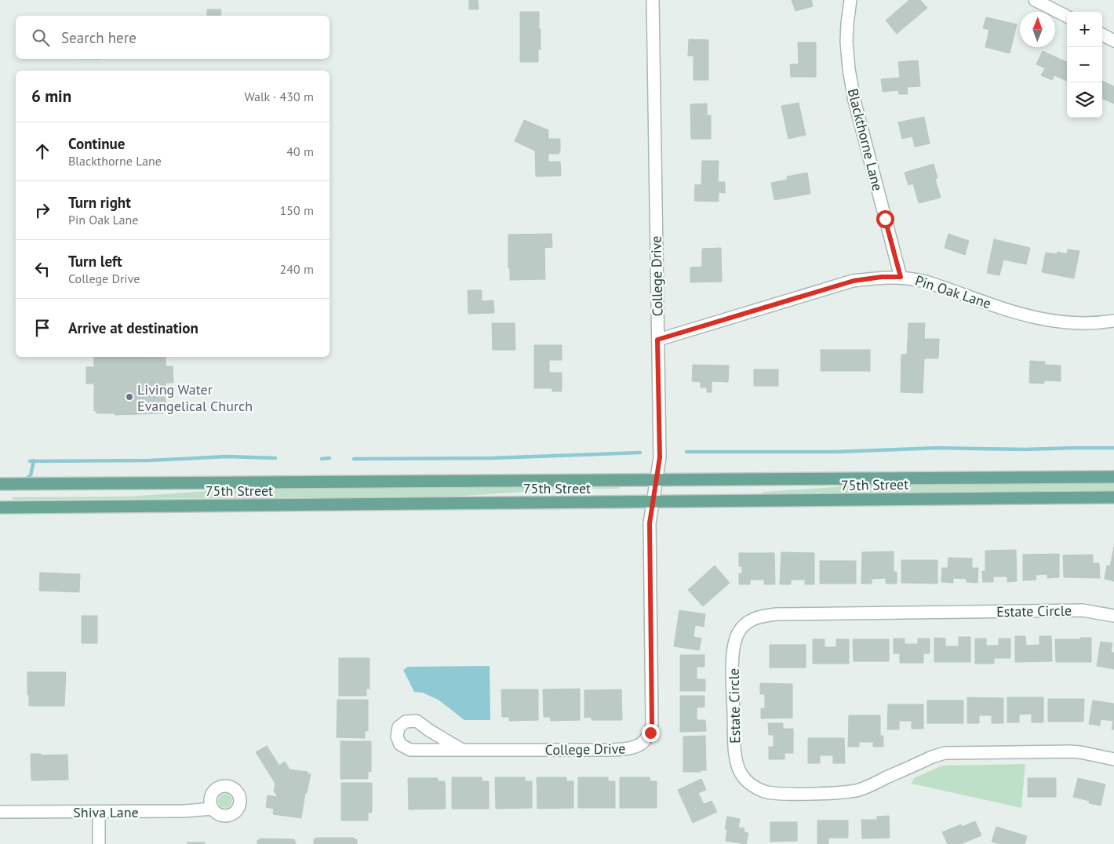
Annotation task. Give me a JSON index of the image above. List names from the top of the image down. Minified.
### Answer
{"streets":{"main road":["75th Street"],"street":["Blackthorne Lane","College Drive","Pin Oak Lane","Estate Circle","Shiva Lane"]},"crossings":[["Blackthorne Lane","Pin Oak Lane"],["College Drive","Pin Oak Lane"],["College Drive","75th Street"]],"places":["Living Water Evangelical Church"],"north":"top","page":{"map_buttons":["+","−"],"search":"Search here","heading":["6 min","Walk · 430 m"],"list":[["Continue","Blackthorne Lane","40 m"],["Turn right","Pin Oak Lane","150 m"],["Turn left","College Drive","240 m"],"Arrive at destination"]}}
